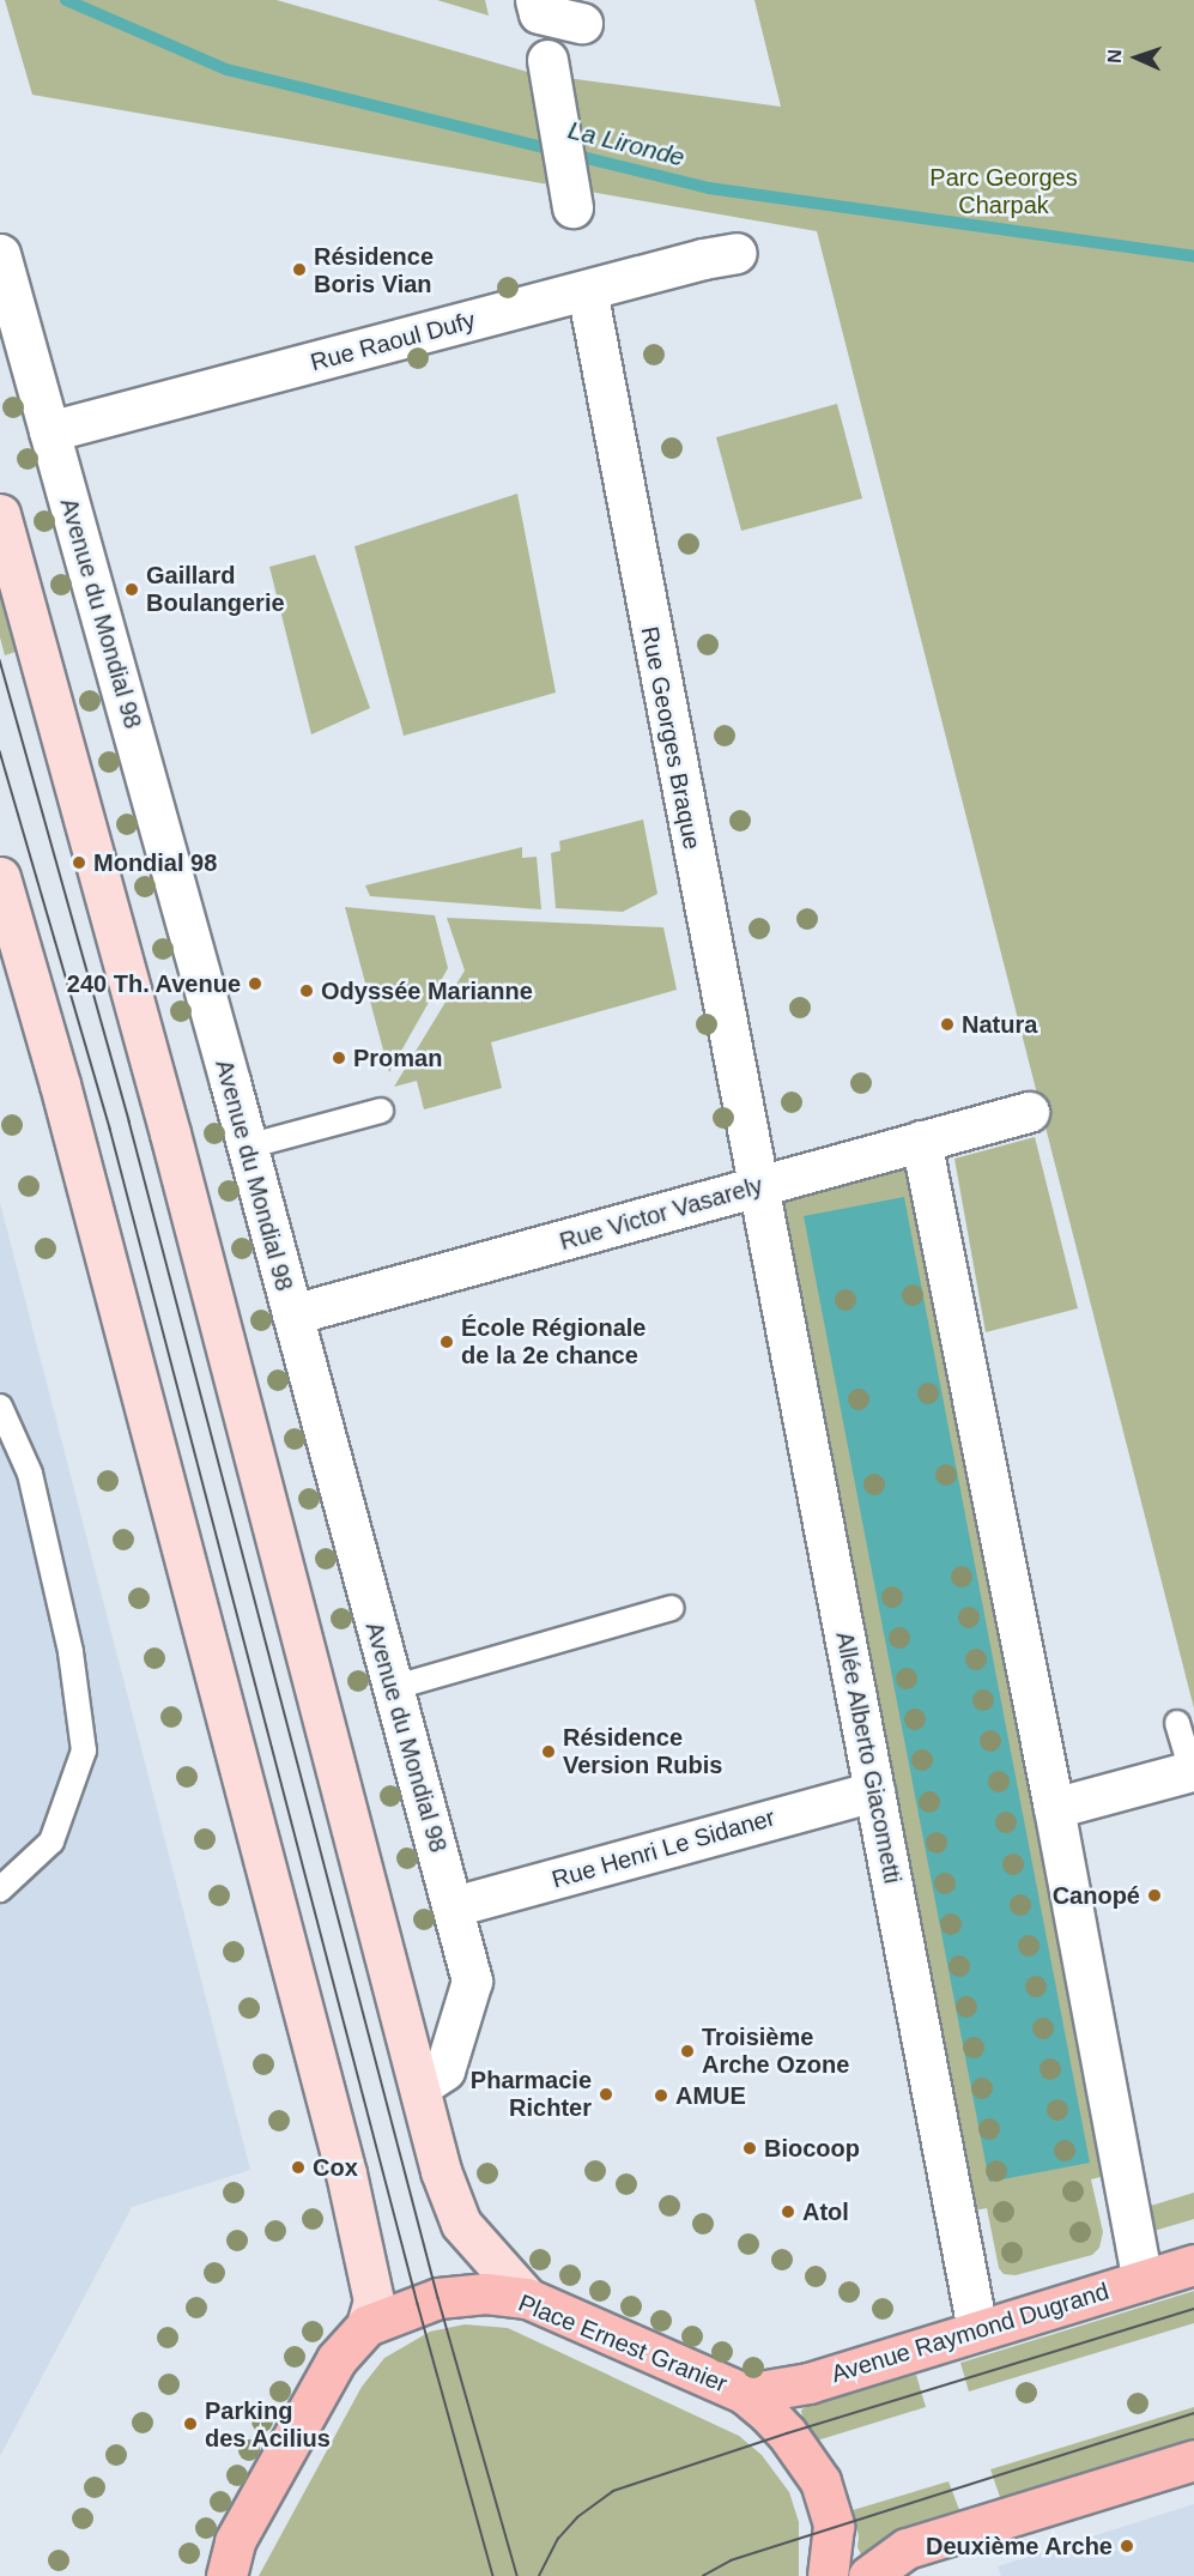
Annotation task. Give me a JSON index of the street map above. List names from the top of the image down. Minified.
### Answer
{"streets":{"main road":["Avenue Raymond Dugrand","Place Ernest Granier"],"street":["Rue Raoul Dufy","Avenue du Mondial 98","Rue Georges Braque","Rue Victor Vasarely","Allée Alberto Giacometti","Rue Henri Le Sidaner"]},"crossings":[["Rue Raoul Dufy","Avenue du Mondial 98"],["Rue Raoul Dufy","Rue Georges Braque"],["Avenue du Mondial 98","Rue Victor Vasarely"],["Avenue du Mondial 98","Rue Henri Le Sidaner"],["Rue Georges Braque","Rue Victor Vasarely"],["Rue Georges Braque","Allée Alberto Giacometti"],["Rue Victor Vasarely","Allée Alberto Giacometti"],["Allée Alberto Giacometti","Rue Henri Le Sidaner"],["Allée Alberto Giacometti","Avenue Raymond Dugrand"],["Avenue Raymond Dugrand","Place Ernest Granier"]],"water":["La Lironde"],"parks":["Parc Georges Charpak"],"places":["Résidence Boris Vian","Gaillard Boulangerie","Mondial 98","240 Th. Avenue","Odyssée Marianne","Natura","Proman","École Régionale de la 2e chance","Résidence Version Rubis","Canopé","Troisième Arche Ozone","Pharmacie Richter","AMUE","Biocoop","Cox","Atol","Parking des Acilius","Deuxième Arche"],"north":"left"}
